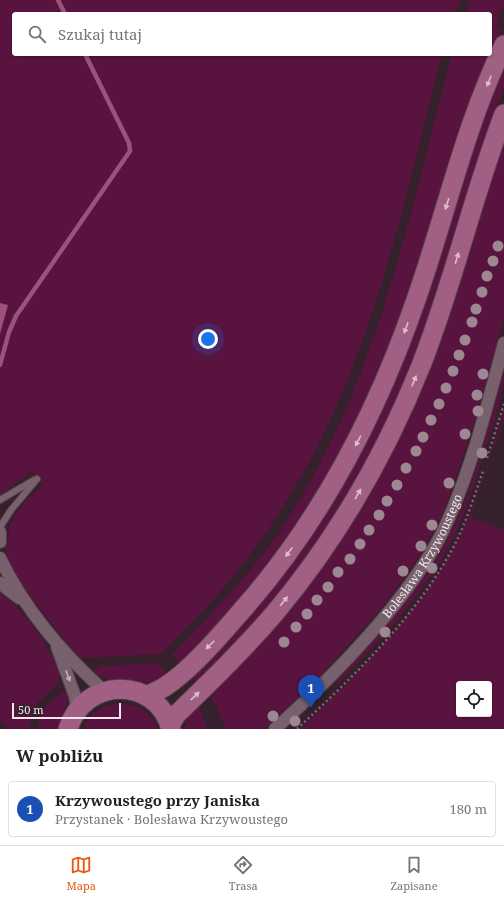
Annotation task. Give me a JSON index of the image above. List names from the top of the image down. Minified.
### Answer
{"streets":{"street":["Bolesława Krzywoustego"]},"scale_bar":"50 m","page":{"search":"Szukaj tutaj","pins":"1","scale":"50 m","heading":"W pobliżu","list":[{"mark":"1","name":"Krzywoustego przy Janiska","note":"Przystanek · Bolesława Krzywoustego","value":"180 m"}],"nav":["Mapa","Trasa","Zapisane"]}}
